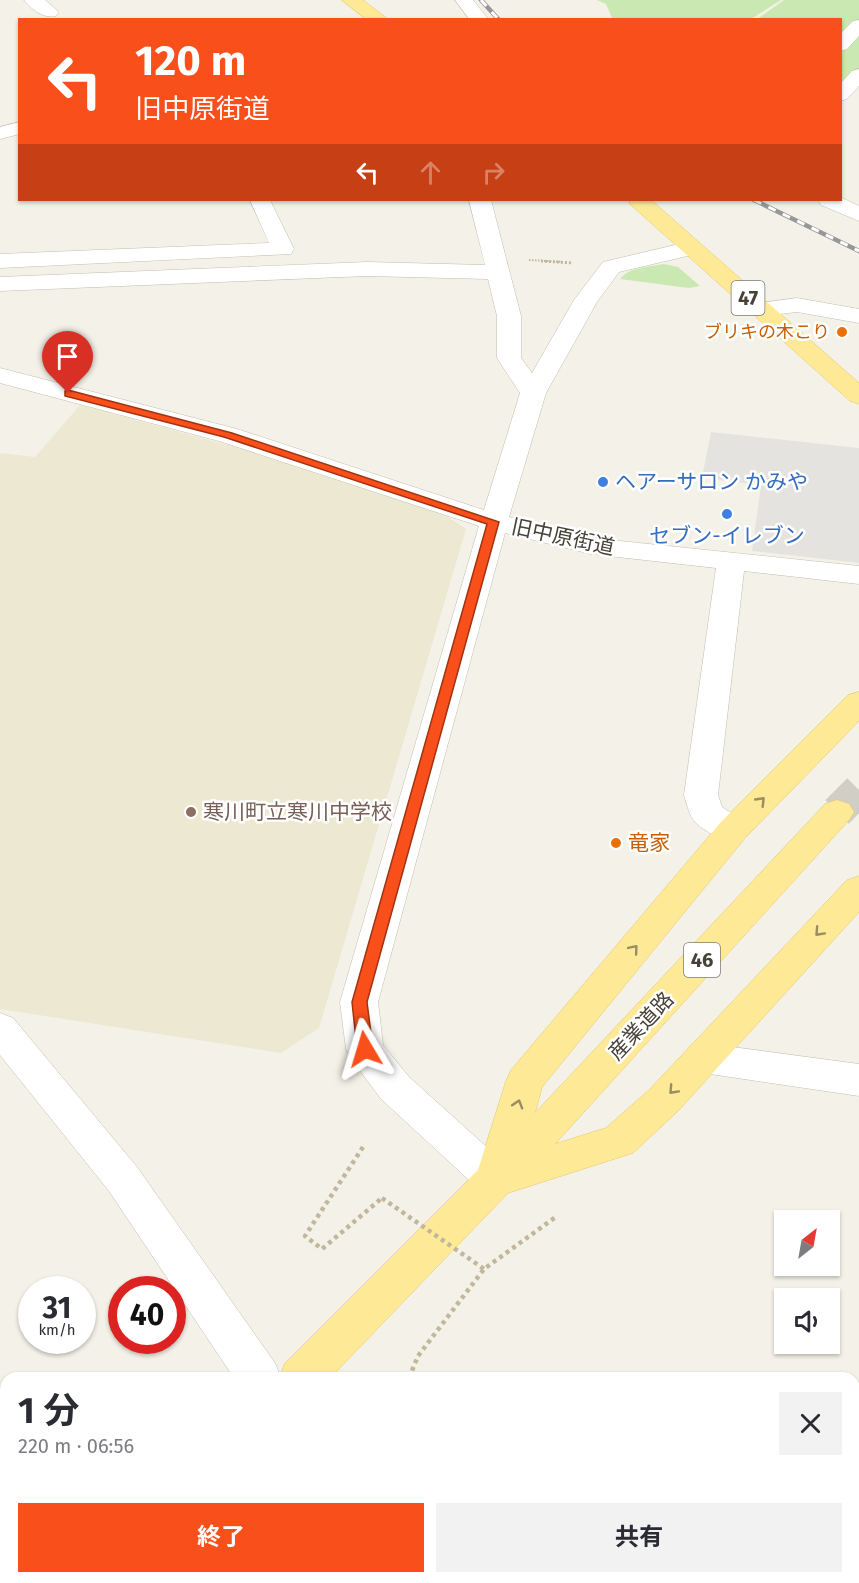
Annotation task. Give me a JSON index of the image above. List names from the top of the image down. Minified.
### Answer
{"streets":{"main road":["47","46","産業道路"],"street":["旧中原街道"]},"crossings":[["46","産業道路"]],"places":["ブリキの木こり","ヘアーサロン かみや","セブン-イレブン","寒川町立寒川中学校","竜家"],"north":"top right","page":{"turn":["120 m","旧中原街道"],"speed":"31 km/h","limit":"40","heading":["1 分","220 m · 06:56"],"buttons":["終了","共有"]}}
